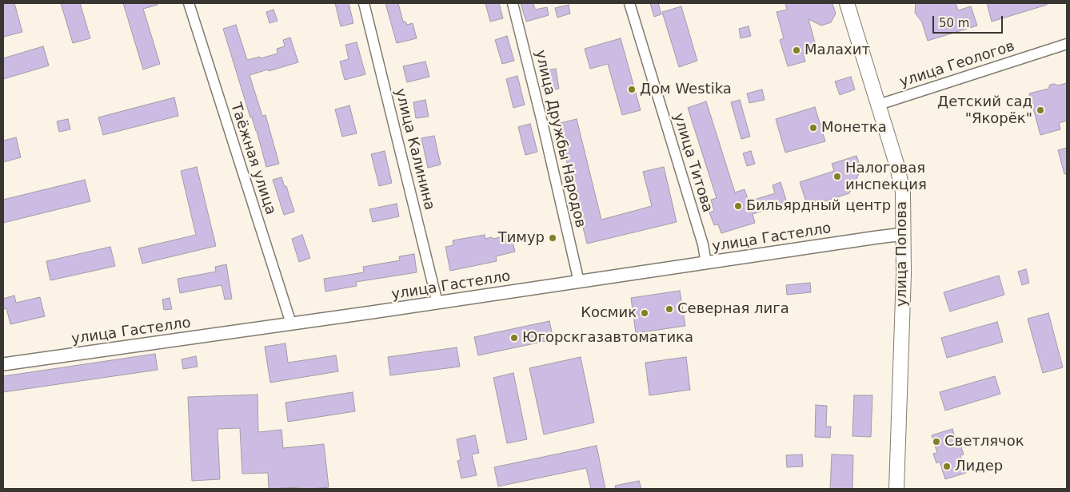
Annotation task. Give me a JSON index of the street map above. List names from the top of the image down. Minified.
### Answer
{"streets":{"main road":["улица Попова"],"street":["улица Геологов","улица Дружбы Народов","улица Калинина","Таёжная улица","улица Титова","улица Гастелло"]},"crossings":[["улица Геологов","улица Попова"],["улица Дружбы Народов","улица Гастелло"],["улица Калинина","улица Гастелло"],["Таёжная улица","улица Гастелло"],["улица Титова","улица Гастелло"],["улица Гастелло","улица Попова"]],"places":["Малахит","Дом Westika","Детский сад \"Якорёк\"","Монетка","Налоговая инспекция","Бильярдный центр","Тимур","Северная лига","Космик","Югорскгазавтоматика","Светлячок","Лидер"],"scale_bar":"50 m"}
